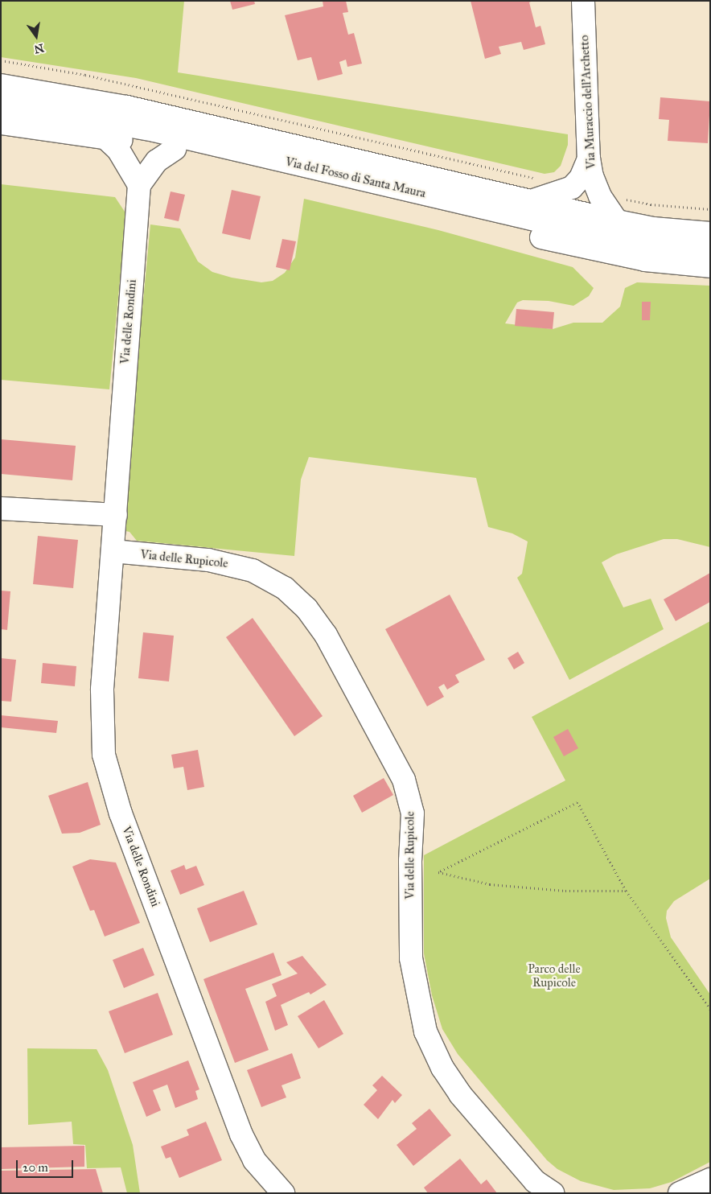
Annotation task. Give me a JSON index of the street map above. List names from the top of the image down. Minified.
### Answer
{"streets":{"street":["Via Muraccio dell'Archetto","Via del Fosso di Santa Maura","Via delle Rondini","Via delle Rupicole"]},"crossings":[["Via Muraccio dell'Archetto","Via del Fosso di Santa Maura"],["Via delle Rondini","Via delle Rupicole"]],"parks":["Parco delle Rupicole"],"scale_bar":"20 m","north":"bottom"}
